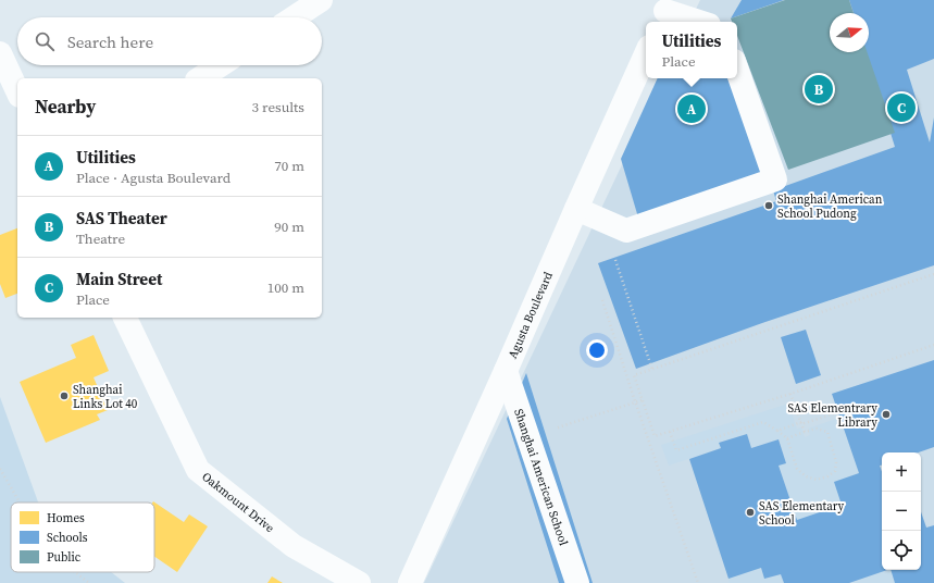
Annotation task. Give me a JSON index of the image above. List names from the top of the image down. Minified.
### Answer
{"streets":{"street":["Agusta Boulevard","Shanghai American School","Oakmount Drive"]},"crossings":[["Agusta Boulevard","Shanghai American School"]],"places":["Shanghai American School Pudong","Shanghai Links Lot 40","SAS Elementrary Library","SAS Elementary School"],"legend":["Homes","Schools","Public"],"north":"right","page":{"search":"Search here","popup":["Utilities","Place"],"pins":["B","C","A"],"heading":["Nearby","3 results"],"list":[{"mark":"A","name":"Utilities","note":"Place · Agusta Boulevard","value":"70 m"},{"mark":"B","name":"SAS Theater","note":"Theatre","value":"90 m"},{"mark":"C","name":"Main Street","note":"Place","value":"100 m"}],"map_buttons":["+","−"]}}
